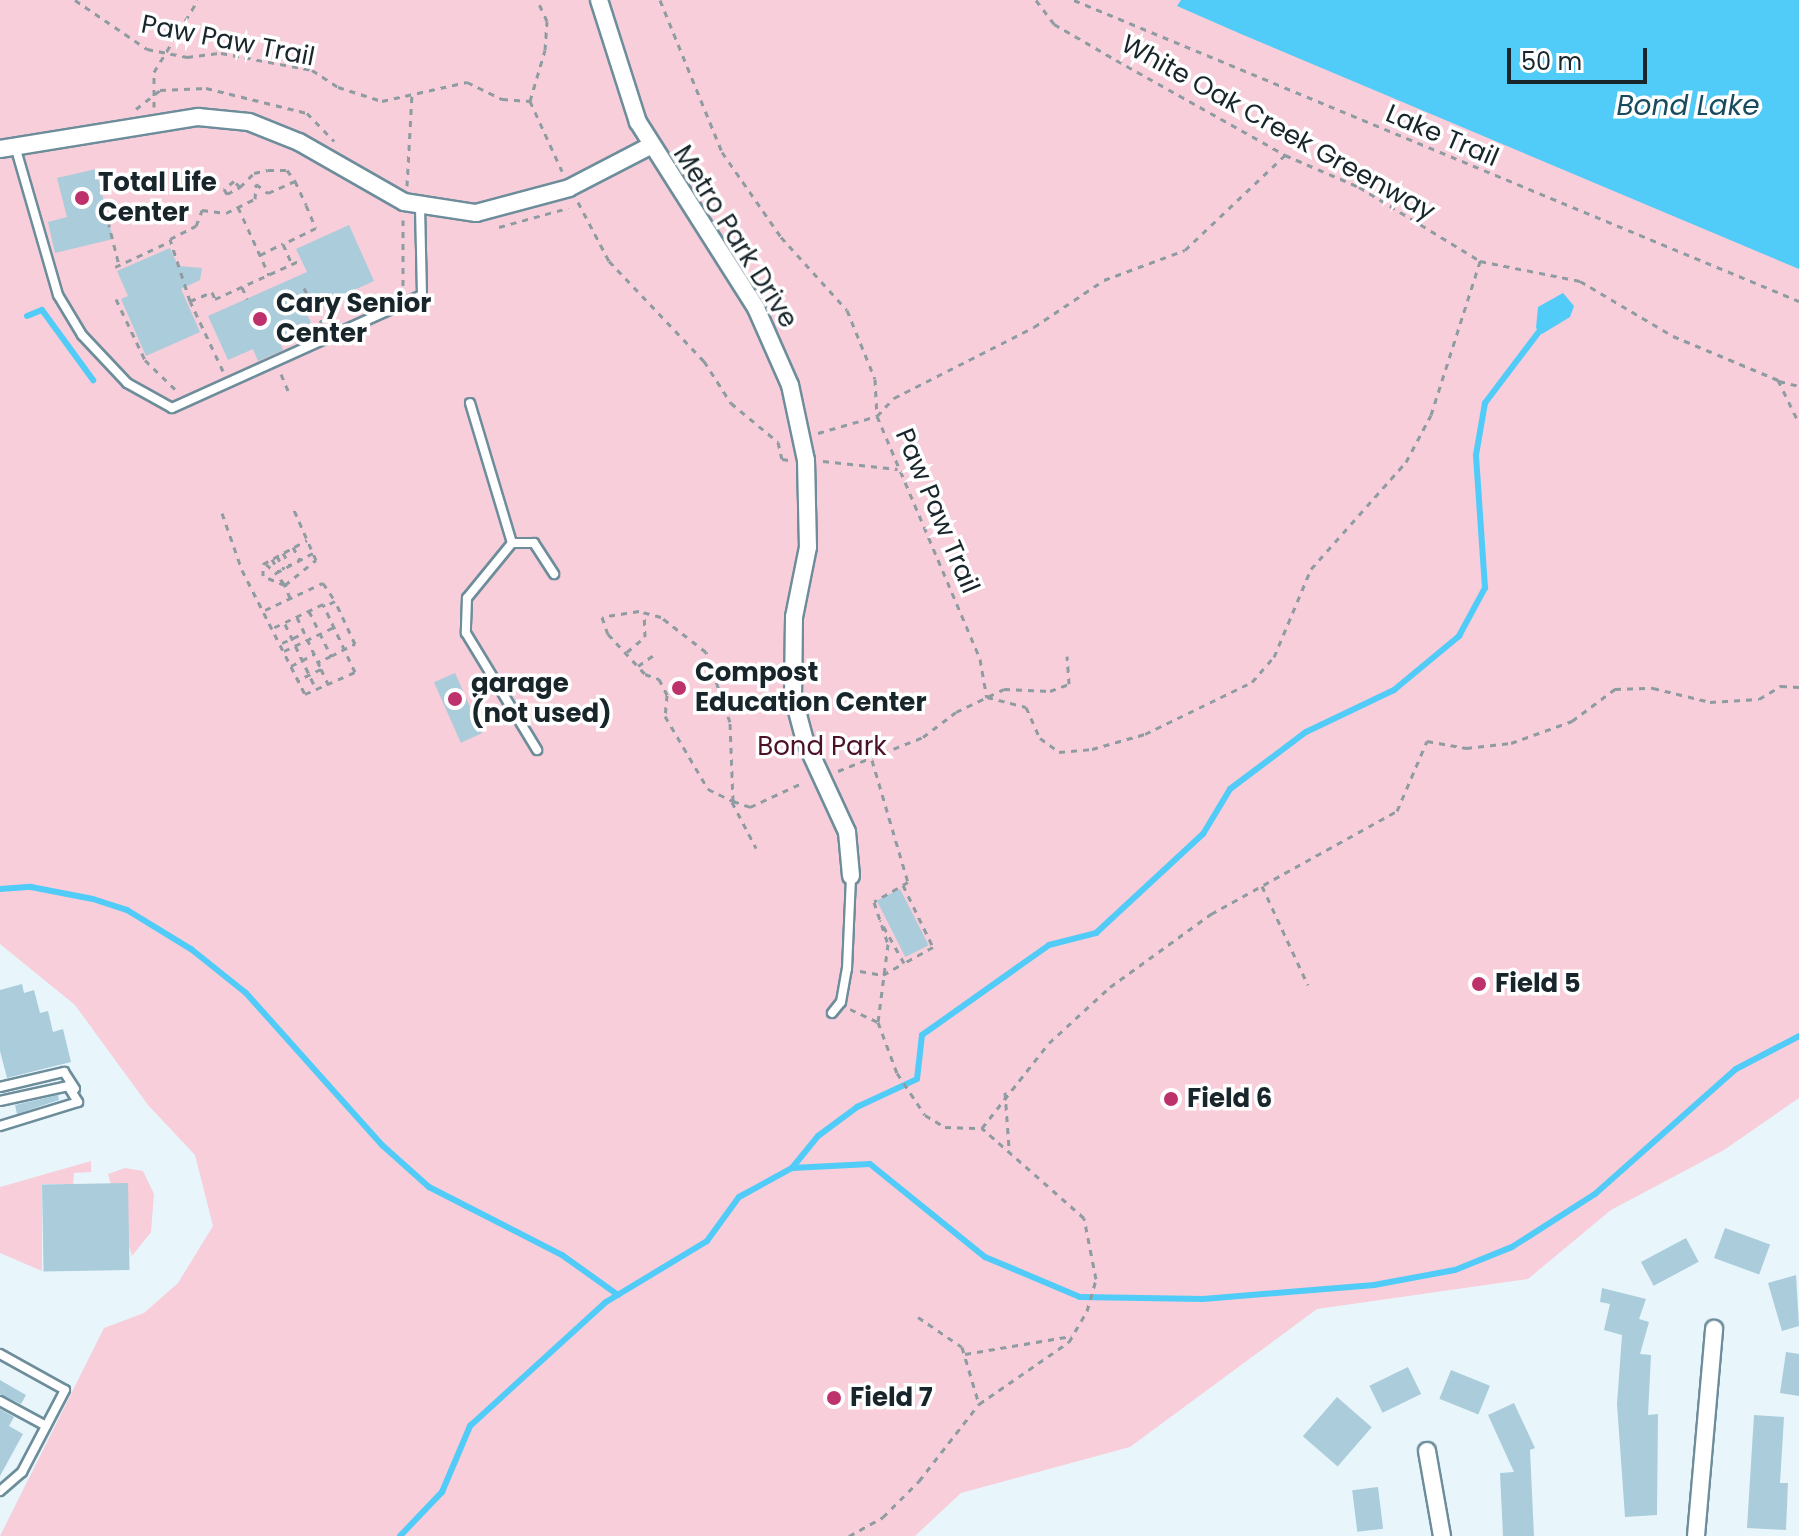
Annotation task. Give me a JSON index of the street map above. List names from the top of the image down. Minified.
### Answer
{"streets":{"street":["Metro Park Drive"],"path":["Paw Paw Trail","White Oak Creek Greenway","Lake Trail"]},"crossings":[["Paw Paw Trail","Metro Park Drive"]],"water":["Bond Lake"],"parks":["Bond Park"],"places":["Total Life Center","Cary Senior Center","Compost Education Center","garage (not used)","Field 5","Field 6","Field 7"],"scale_bar":"50 m"}
